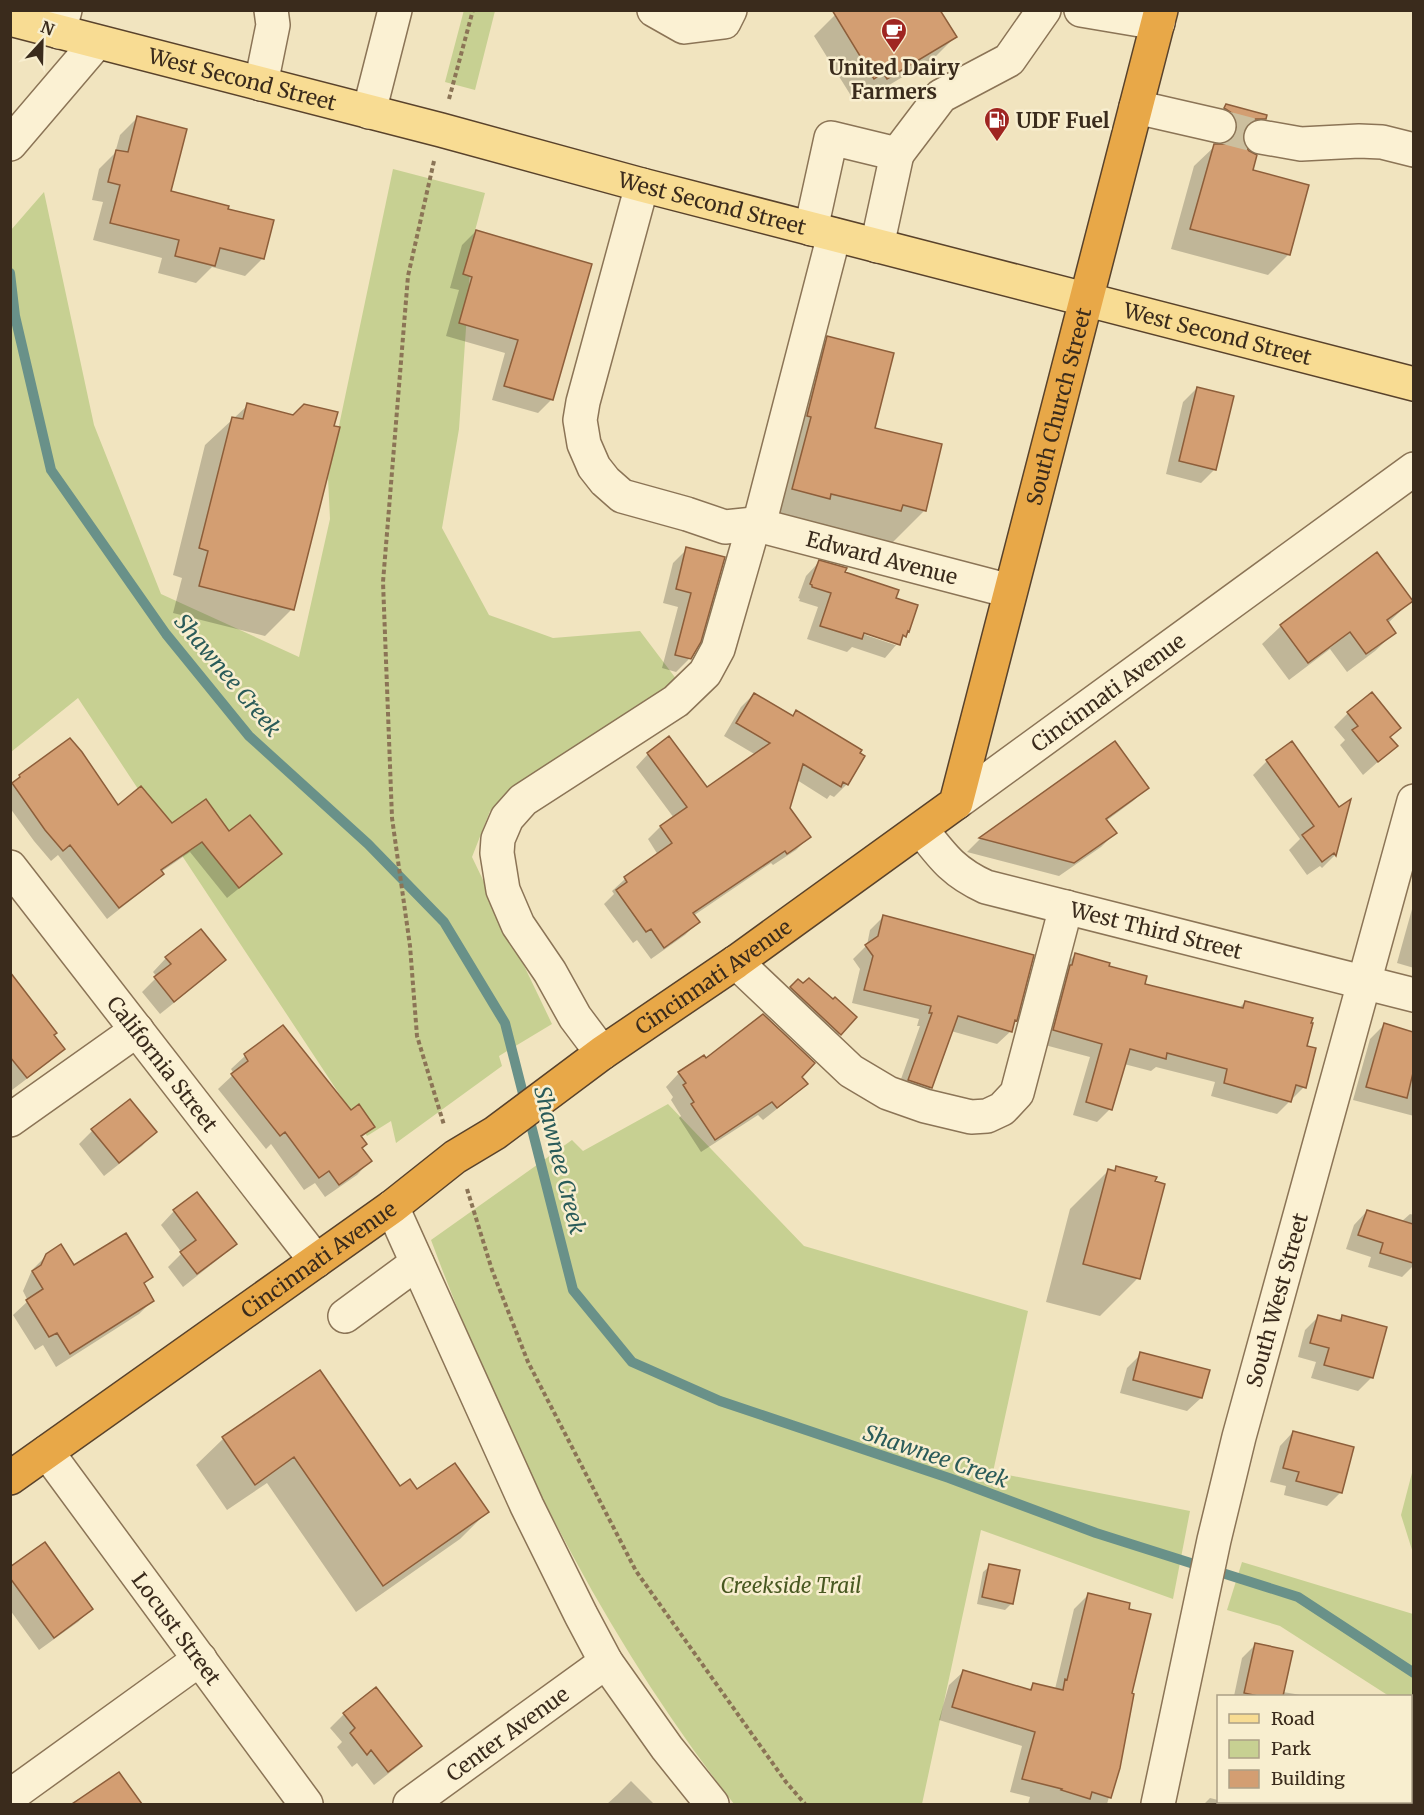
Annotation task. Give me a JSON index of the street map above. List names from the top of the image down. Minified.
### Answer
{"streets":{"highway":["South Church Street","Cincinnati Avenue"],"main road":["West Second Street"],"street":["Edward Avenue","West Third Street","California Street","South West Street","Locust Street","Center Avenue"]},"crossings":[["West Second Street","South Church Street"],["West Second Street","Edward Avenue"],["South Church Street","Edward Avenue"],["South Church Street","Cincinnati Avenue"],["Cincinnati Avenue","West Third Street"],["Cincinnati Avenue","California Street"],["Cincinnati Avenue","Locust Street"],["West Third Street","South West Street"]],"water":["Shawnee Creek"],"parks":["Creekside Trail"],"places":{"cafe":["United Dairy Farmers"],"fuel station":["UDF Fuel"]},"legend":["Road","Park","Building"],"north":"top"}
